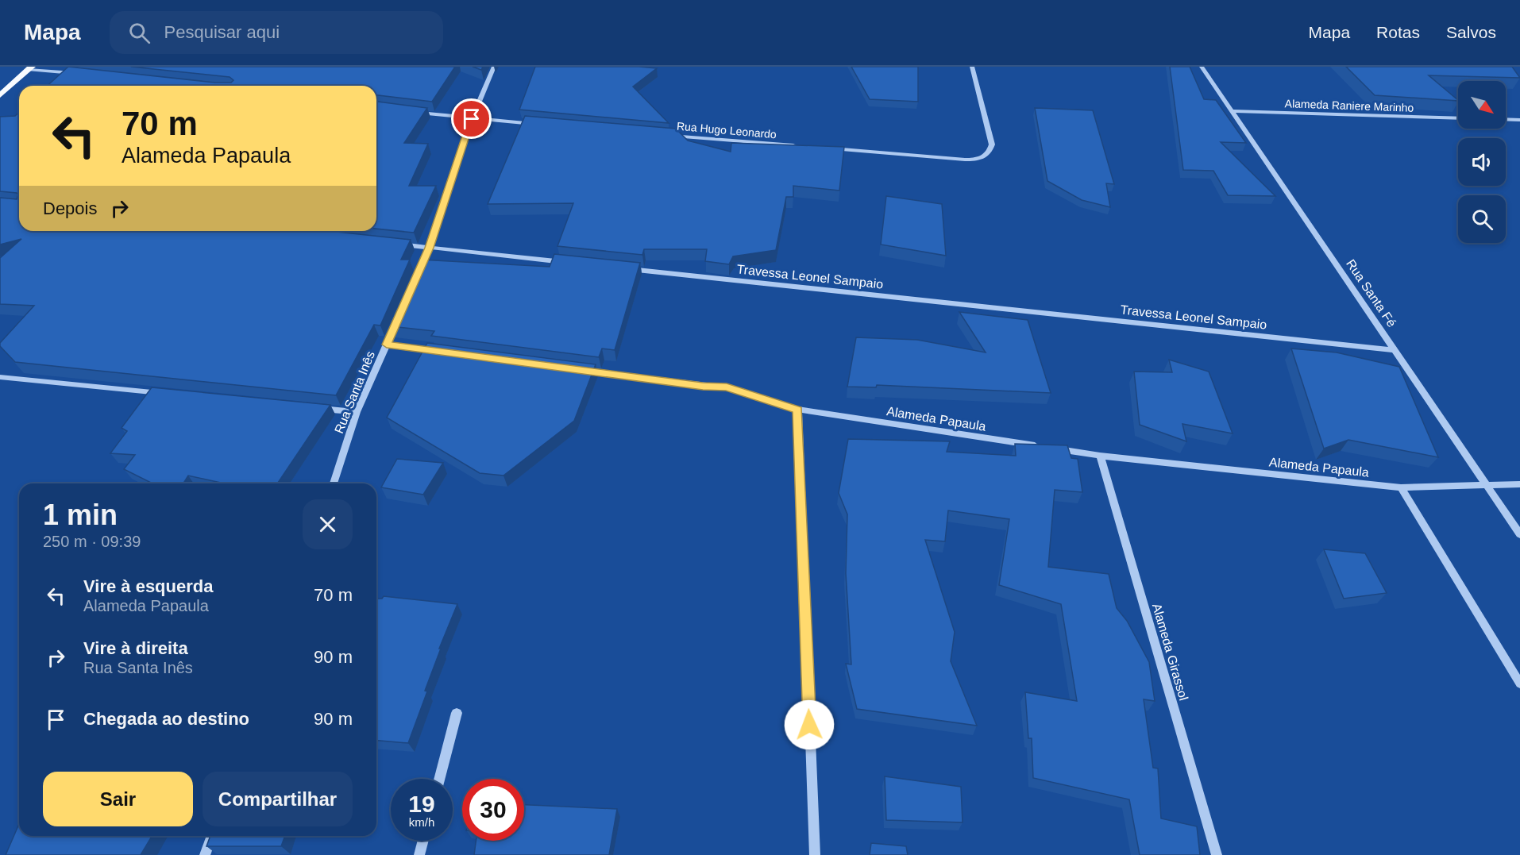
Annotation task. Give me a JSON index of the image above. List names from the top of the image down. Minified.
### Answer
{"streets":{"street":["Alameda Raniere Marinho","Rua Hugo Leonardo","Travessa Leonel Sampaio","Rua Santa Fé","Rua Santa Inês","Alameda Papaula","Alameda Girassol"]},"crossings":[["Alameda Raniere Marinho","Rua Santa Fé"],["Travessa Leonel Sampaio","Rua Santa Fé"],["Rua Santa Fé","Alameda Papaula"],["Alameda Papaula","Alameda Girassol"]],"north":"bottom right","page":{"header":"Mapa","search":"Pesquisar aqui","nav":["Mapa","Rotas","Salvos"],"turn":["70 m","Alameda Papaula"],"then":"Depois","heading":["1 min","250 m · 09:39"],"list":[{"name":"Vire à esquerda","note":"Alameda Papaula","value":"70 m"},{"name":"Vire à direita","note":"Rua Santa Inês","value":"90 m"},{"name":"Chegada ao destino","value":"90 m"}],"buttons":["Sair","Compartilhar"],"speed":"19 km/h","limit":"30"}}
